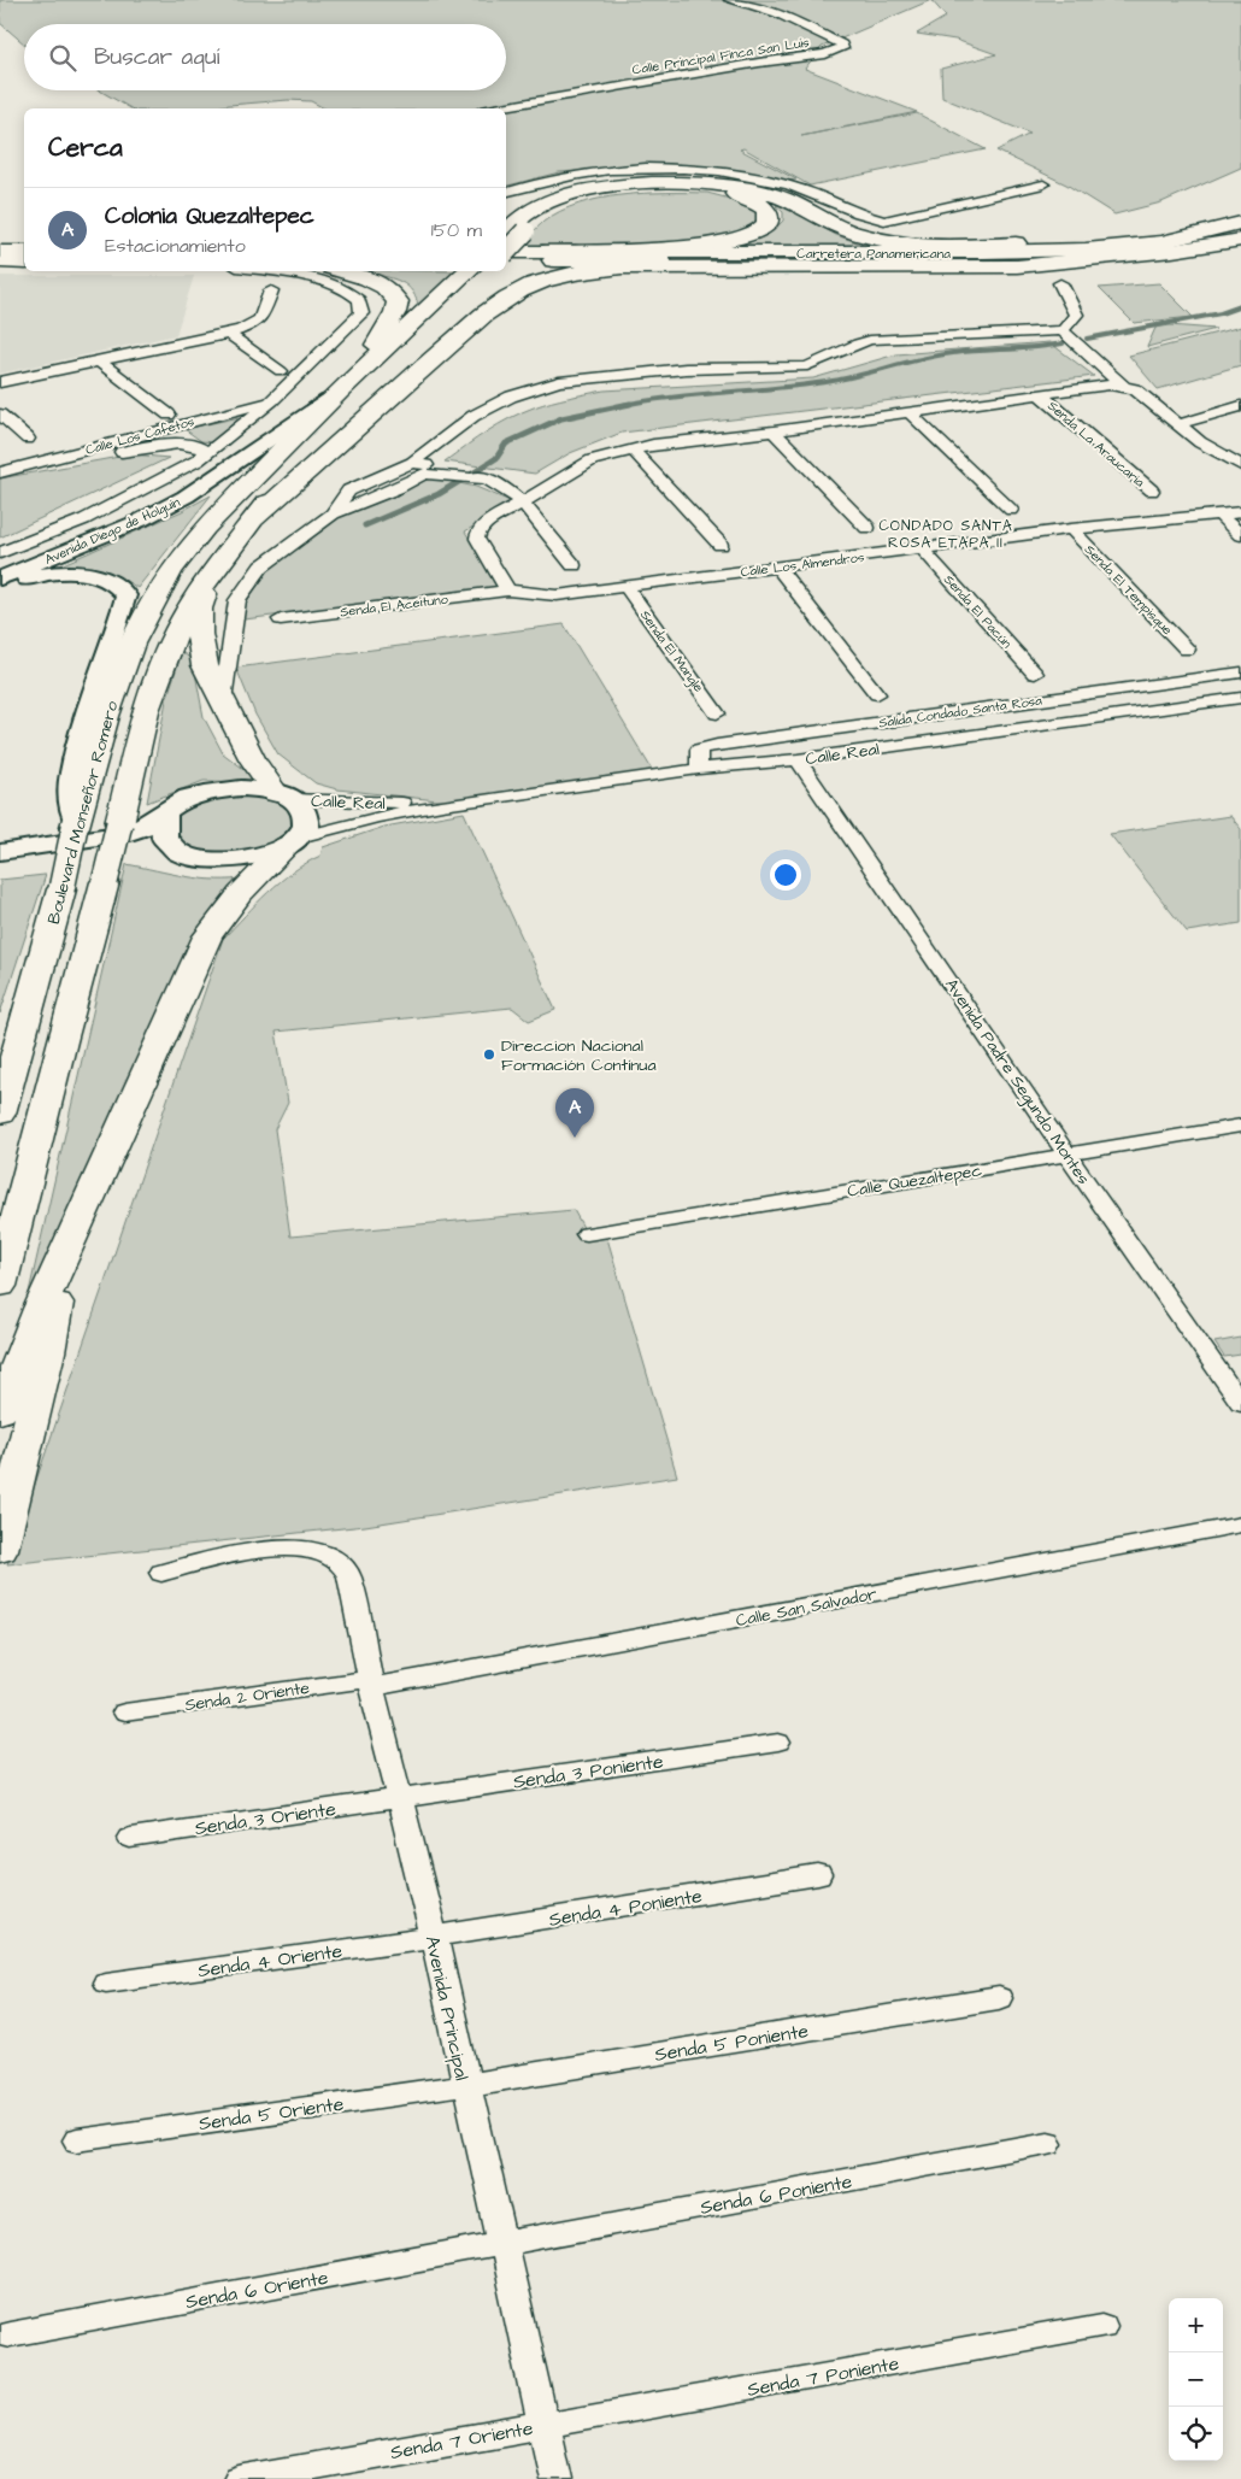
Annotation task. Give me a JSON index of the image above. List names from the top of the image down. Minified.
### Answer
{"streets":{"main road":["Carretera Panamericana","Boulevard Monseñor Romero"],"street":["Calle Principal Finca San Luis","Calle Los Cafetos","Senda La Araucaria","Avenida Diego de Holguín","Calle Los Almendros","Senda El Tempisque","Senda El Aceituno","Senda El Pacún","Senda El Mangle","Salida Condado Santa Rosa","Calle Real","Avenida Padre Segundo Montes","Calle Quezaltepec","Calle San Salvador","Senda 2 Oriente","Senda 3 Poniente","Senda 3 Oriente","Senda 4 Poniente","Senda 4 Oriente","Avenida Principal","Senda 5 Poniente","Senda 5 Oriente","Senda 6 Poniente","Senda 6 Oriente","Senda 7 Poniente","Senda 7 Oriente"]},"crossings":[["Avenida Diego de Holguín","Boulevard Monseñor Romero"],["Calle Los Almendros","Senda El Tempisque"],["Calle Los Almendros","Senda El Aceituno"],["Calle Los Almendros","Senda El Pacún"],["Calle Los Almendros","Senda El Mangle"],["Salida Condado Santa Rosa","Calle Real"],["Calle Real","Avenida Padre Segundo Montes"],["Avenida Padre Segundo Montes","Calle Quezaltepec"],["Calle San Salvador","Senda 2 Oriente"],["Calle San Salvador","Avenida Principal"],["Senda 2 Oriente","Avenida Principal"],["Senda 3 Poniente","Senda 3 Oriente"],["Senda 3 Poniente","Avenida Principal"],["Senda 3 Oriente","Avenida Principal"],["Senda 4 Poniente","Senda 4 Oriente"],["Senda 4 Poniente","Avenida Principal"],["Senda 4 Oriente","Avenida Principal"],["Avenida Principal","Senda 5 Poniente"],["Avenida Principal","Senda 5 Oriente"],["Avenida Principal","Senda 6 Poniente"],["Avenida Principal","Senda 6 Oriente"],["Avenida Principal","Senda 7 Poniente"],["Avenida Principal","Senda 7 Oriente"],["Senda 5 Poniente","Senda 5 Oriente"],["Senda 6 Poniente","Senda 6 Oriente"],["Senda 7 Poniente","Senda 7 Oriente"]],"districts":["CONDADO SANTA ROSA ETAPA II"],"places":["Direccion Nacional Formación Contínua"],"page":{"search":"Buscar aquí","heading":"Cerca","list":[{"mark":"A","name":"Colonia Quezaltepec","note":"Estacionamiento","value":"150 m"}],"pins":"A","map_buttons":["+","−"]}}
